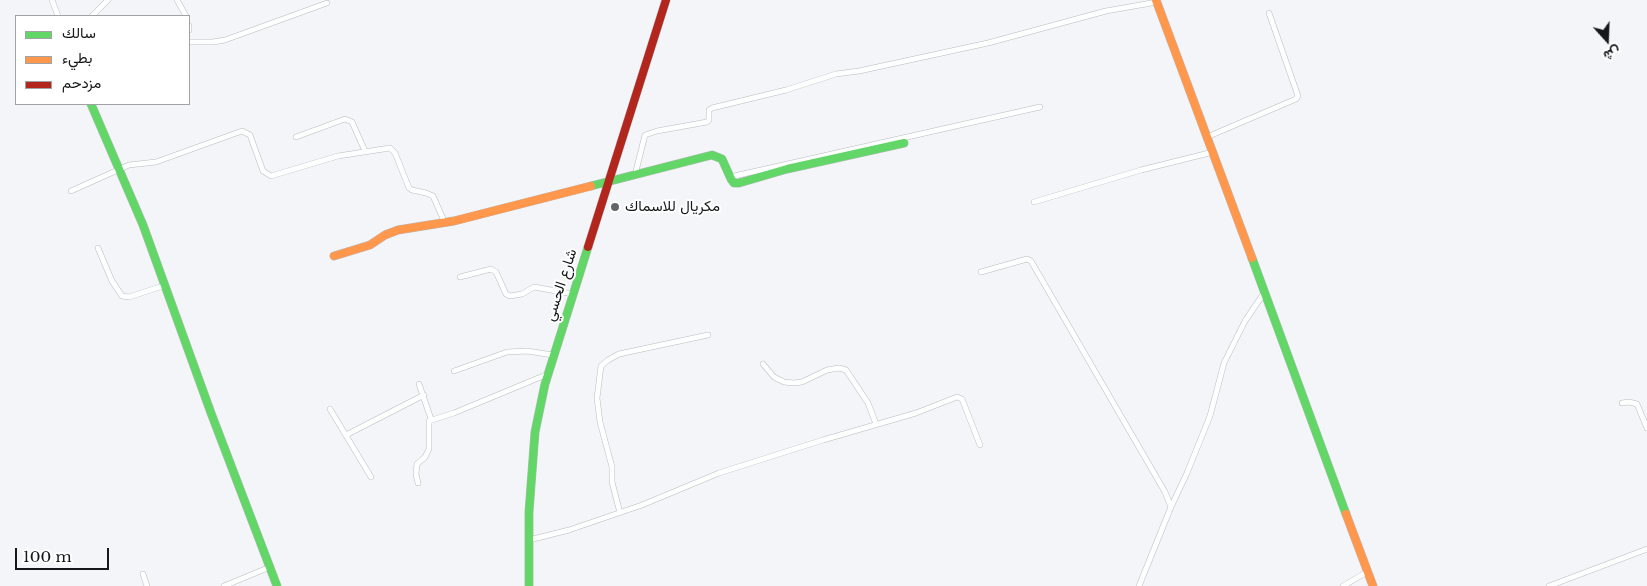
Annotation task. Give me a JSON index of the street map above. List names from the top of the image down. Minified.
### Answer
{"streets":{"street":["شارع الحسي"]},"places":["مكريال للاسماك"],"legend":["سالك","بطيء","مزدحم"],"scale_bar":"100 m","north":"bottom"}
